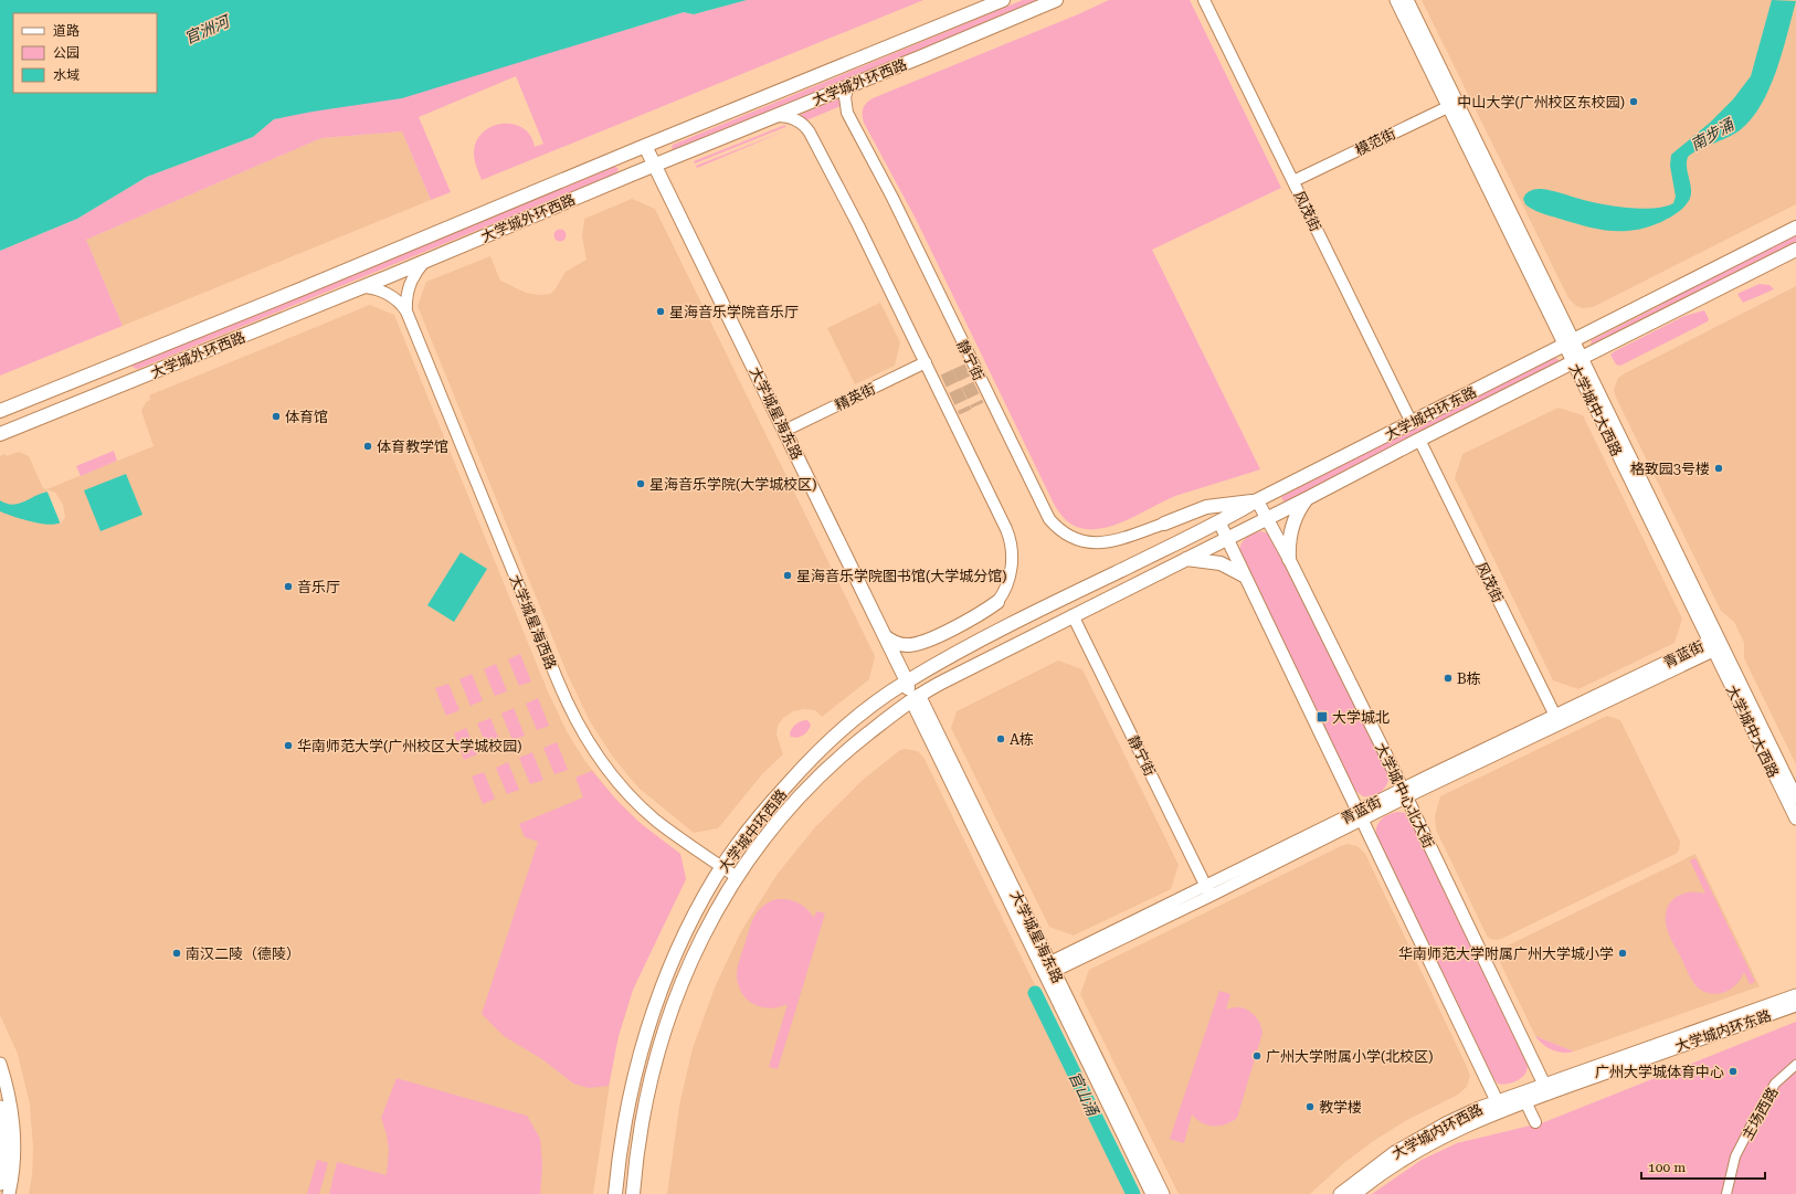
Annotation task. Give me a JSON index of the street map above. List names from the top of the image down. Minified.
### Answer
{"streets":{"main road":["大学城外环西路","大学城中大西路","大学城星海东路","大学城中环东路","大学城中心北大街","大学城中环西路","大学城内环东路","大学城内环西路"],"street":["模范街","风茂街","静宁街","精英街","大学城星海西路","青蓝街","主场西路"]},"crossings":[["大学城外环西路","静宁街"],["大学城外环西路","大学城星海东路"],["大学城外环西路","大学城星海西路"],["模范街","风茂街"],["模范街","大学城中大西路"],["风茂街","大学城中环东路"],["风茂街","青蓝街"],["静宁街","大学城中环东路"],["静宁街","青蓝街"],["静宁街","大学城中环西路"],["精英街","大学城星海东路"],["大学城中大西路","大学城中环东路"],["大学城中大西路","青蓝街"],["大学城星海东路","青蓝街"],["大学城星海东路","大学城中环西路"],["大学城中环东路","大学城中心北大街"],["大学城中环东路","大学城中环西路"],["大学城星海西路","大学城中环西路"],["青蓝街","大学城中心北大街"],["大学城中心北大街","大学城内环东路"],["大学城中心北大街","大学城内环西路"],["大学城内环东路","大学城内环西路"]],"water":["官洲河","南步涌","官山涌"],"places":{"other":["中山大学(广州校区东校园)","星海音乐学院音乐厅","体育馆","体育教学馆","格致园3号楼","星海音乐学院(大学城校区)","星海音乐学院图书馆(大学城分馆)","音乐厅","B栋","A栋","华南师范大学(广州校区大学城校园)","南汉二陵（德陵）","华南师范大学附属广州大学城小学","广州大学附属小学(北校区)","广州大学城体育中心","教学楼"],"transit":["大学城北"]},"legend":["道路","公园","水域"],"scale_bar":"100 m"}
